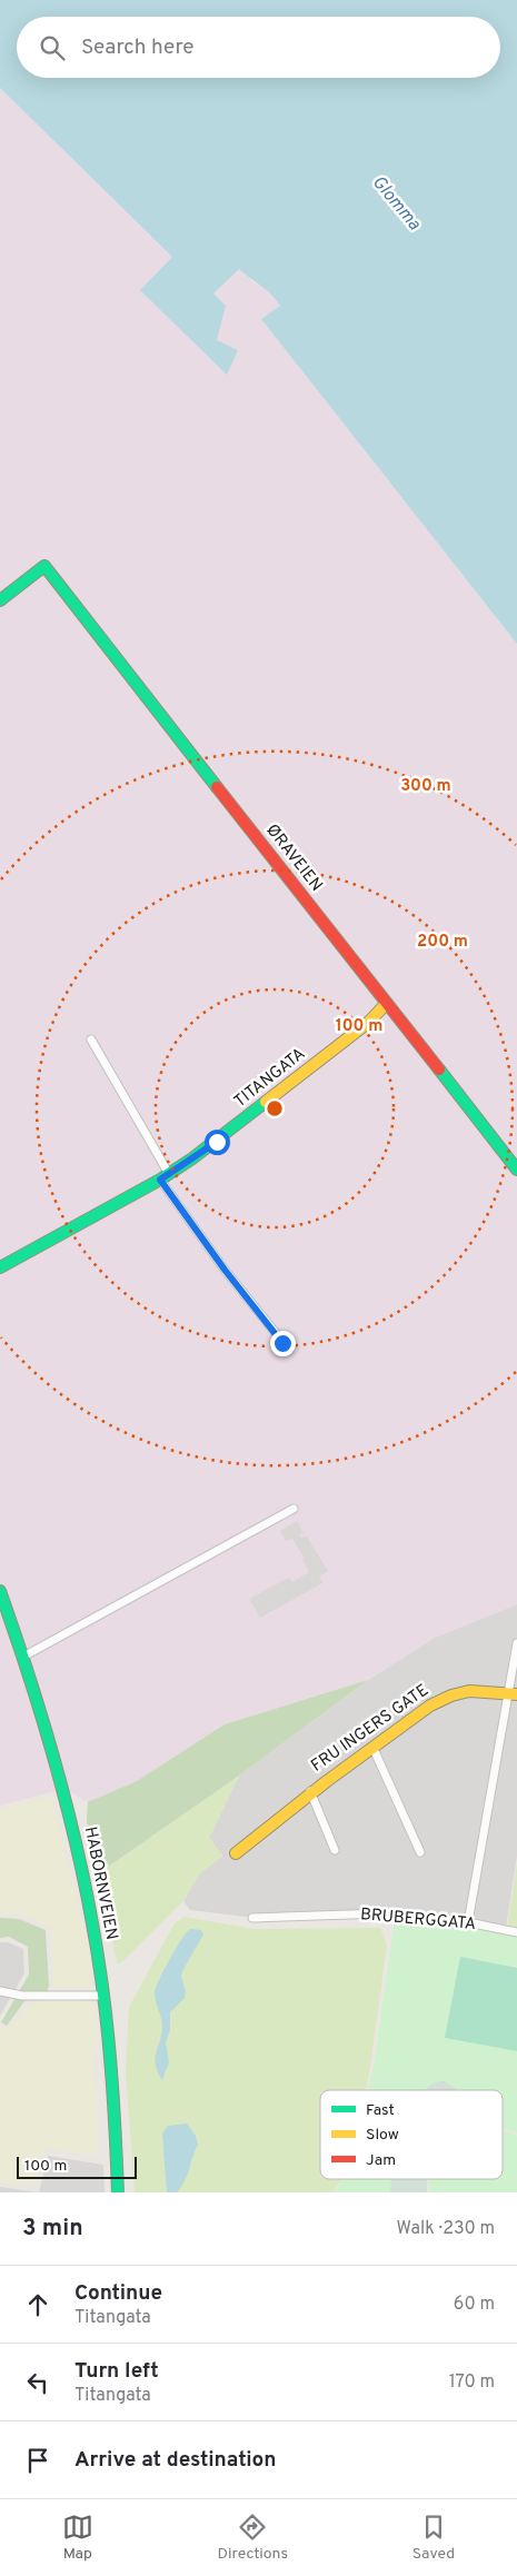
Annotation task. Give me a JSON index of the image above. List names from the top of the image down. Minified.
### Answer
{"streets":{"main road":["ØRAVEIEN","TITANGATA","FRU INGERS GATE","HABORNVEIEN"],"street":["BRUBERGGATA"]},"crossings":[["ØRAVEIEN","TITANGATA"]],"water":["Glomma"],"legend":["Fast","Slow","Jam"],"scale_bar":"100 m","page":{"search":"Search here","scale":"100 m","heading":["3 min","Walk · 230 m"],"list":[["Continue","Titangata","60 m"],["Turn left","Titangata","170 m"],"Arrive at destination"],"nav":["Map","Directions","Saved"]},"rings":["300 m","200 m","100 m"]}
